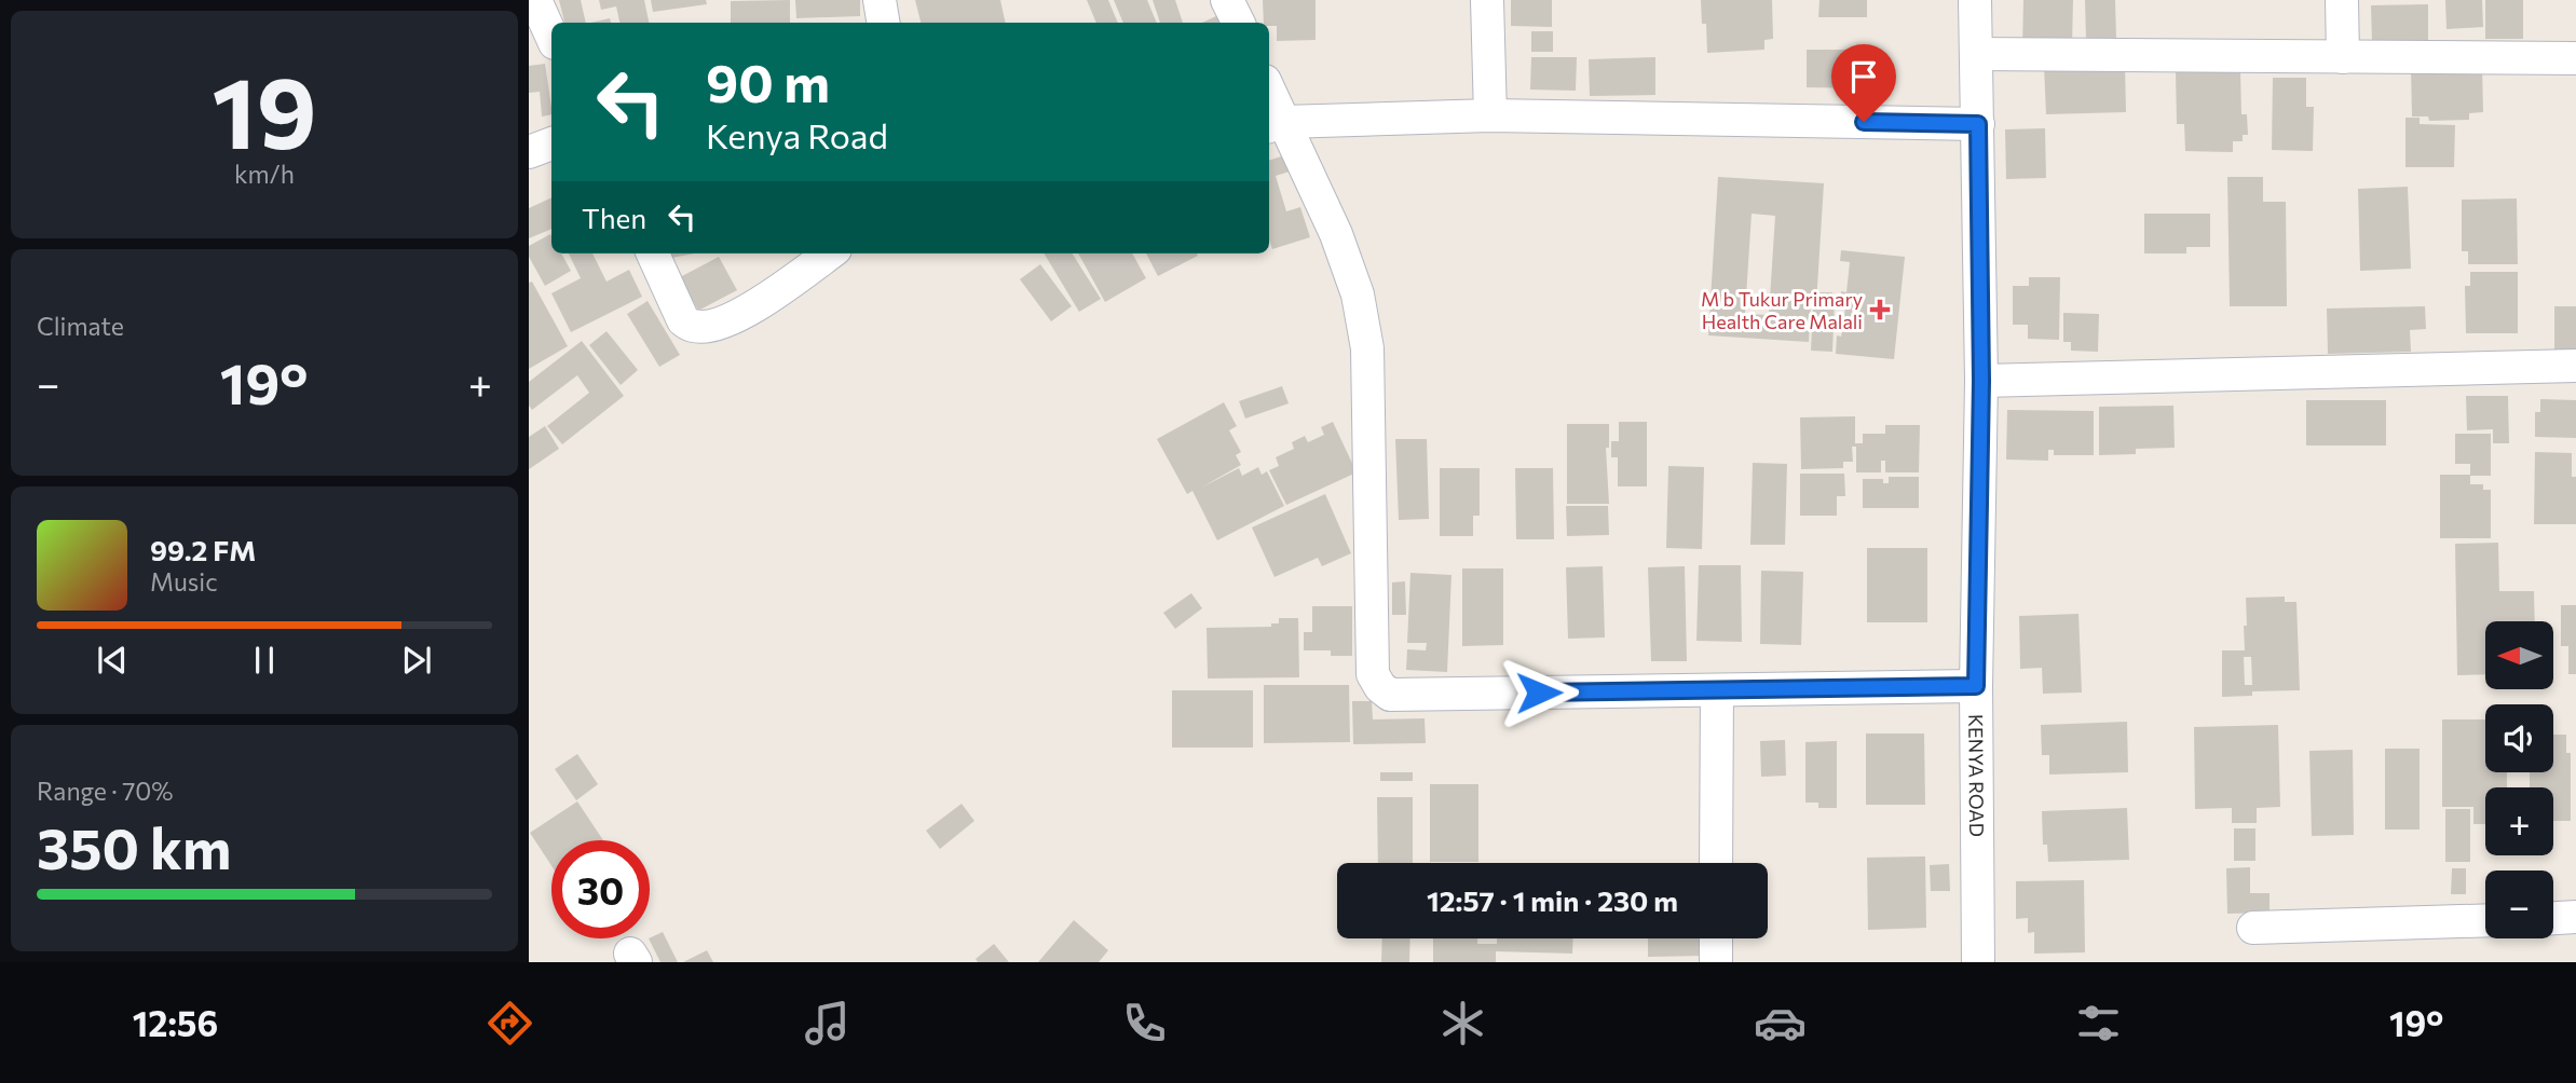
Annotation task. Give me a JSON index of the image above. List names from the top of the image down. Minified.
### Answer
{"streets":{"street":["KENYA ROAD"]},"places":{"health":["M b Tukur Primary Health Care Malali"]},"north":"left","page":{"tile":[["19","km/h"],"Climate",["Range · 70%","350 km"]],"turn":["90 m","Kenya Road"],"then":"Then","heat":["−","19°","+"],"song":["99.2 FM","Music"],"map_buttons":["+","−"],"limit":"30","trip":"12:57 · 1 min · 230 m","tabs":["12:56","19°"]}}
